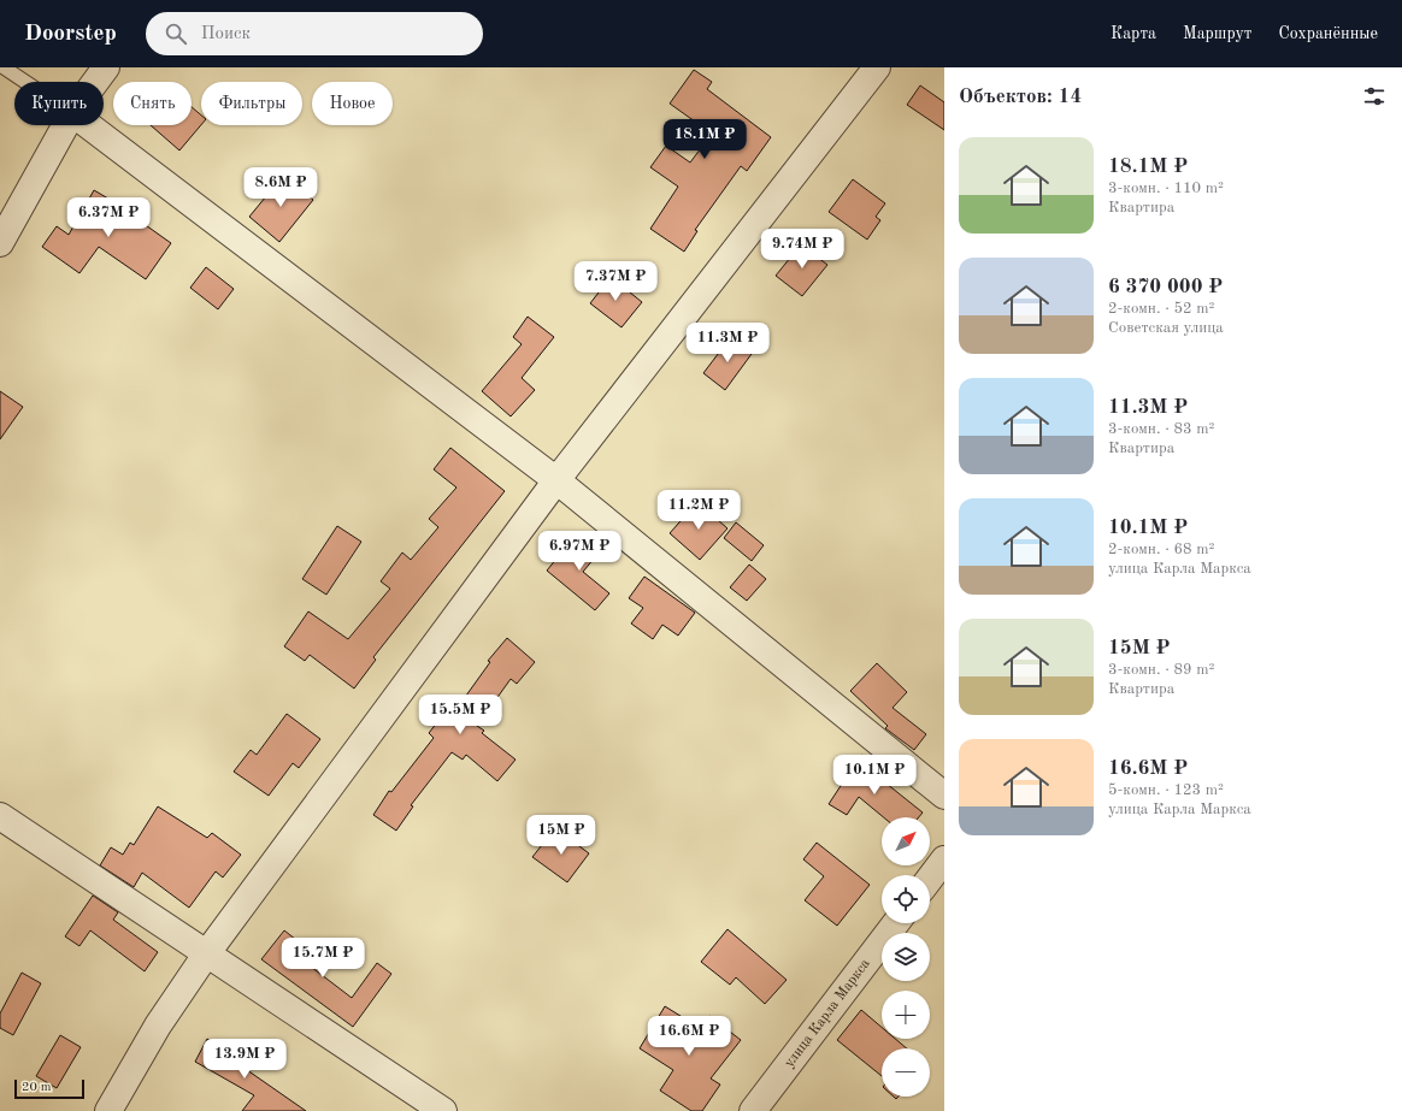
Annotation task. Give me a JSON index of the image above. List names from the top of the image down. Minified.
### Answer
{"streets":{"street":["улица Карла Маркса"]},"scale_bar":"20 m","north":"top right","page":{"header":"Doorstep","search":"Поиск","nav":["Карта","Маршрут","Сохранённые"],"heading":"Объектов: 14","chip":["Купить","Снять","Фильтры","Новое"],"price":["18.1M ₽","8.6M ₽","6.37M ₽","9.74M ₽","7.37M ₽","11.3M ₽","11.2M ₽","6.97M ₽","15.5M ₽","10.1M ₽","15M ₽","15.7M ₽","16.6M ₽","13.9M ₽"],"list":[{"name":"18.1M ₽","note":"3-комн. · 110 m² · Квартира"},{"name":"6 370 000 ₽","note":"2-комн. · 52 m² · Советская улица"},{"name":"11.3M ₽","note":"3-комн. · 83 m² · Квартира"},{"name":"10.1M ₽","note":"2-комн. · 68 m² · улица Карла Маркса"},{"name":"15M ₽","note":"3-комн. · 89 m² · Квартира"},{"name":"16.6M ₽","note":"5-комн. · 123 m² · улица Карла Маркса"}],"map_buttons":["+","−"],"scale":"20 m"}}
